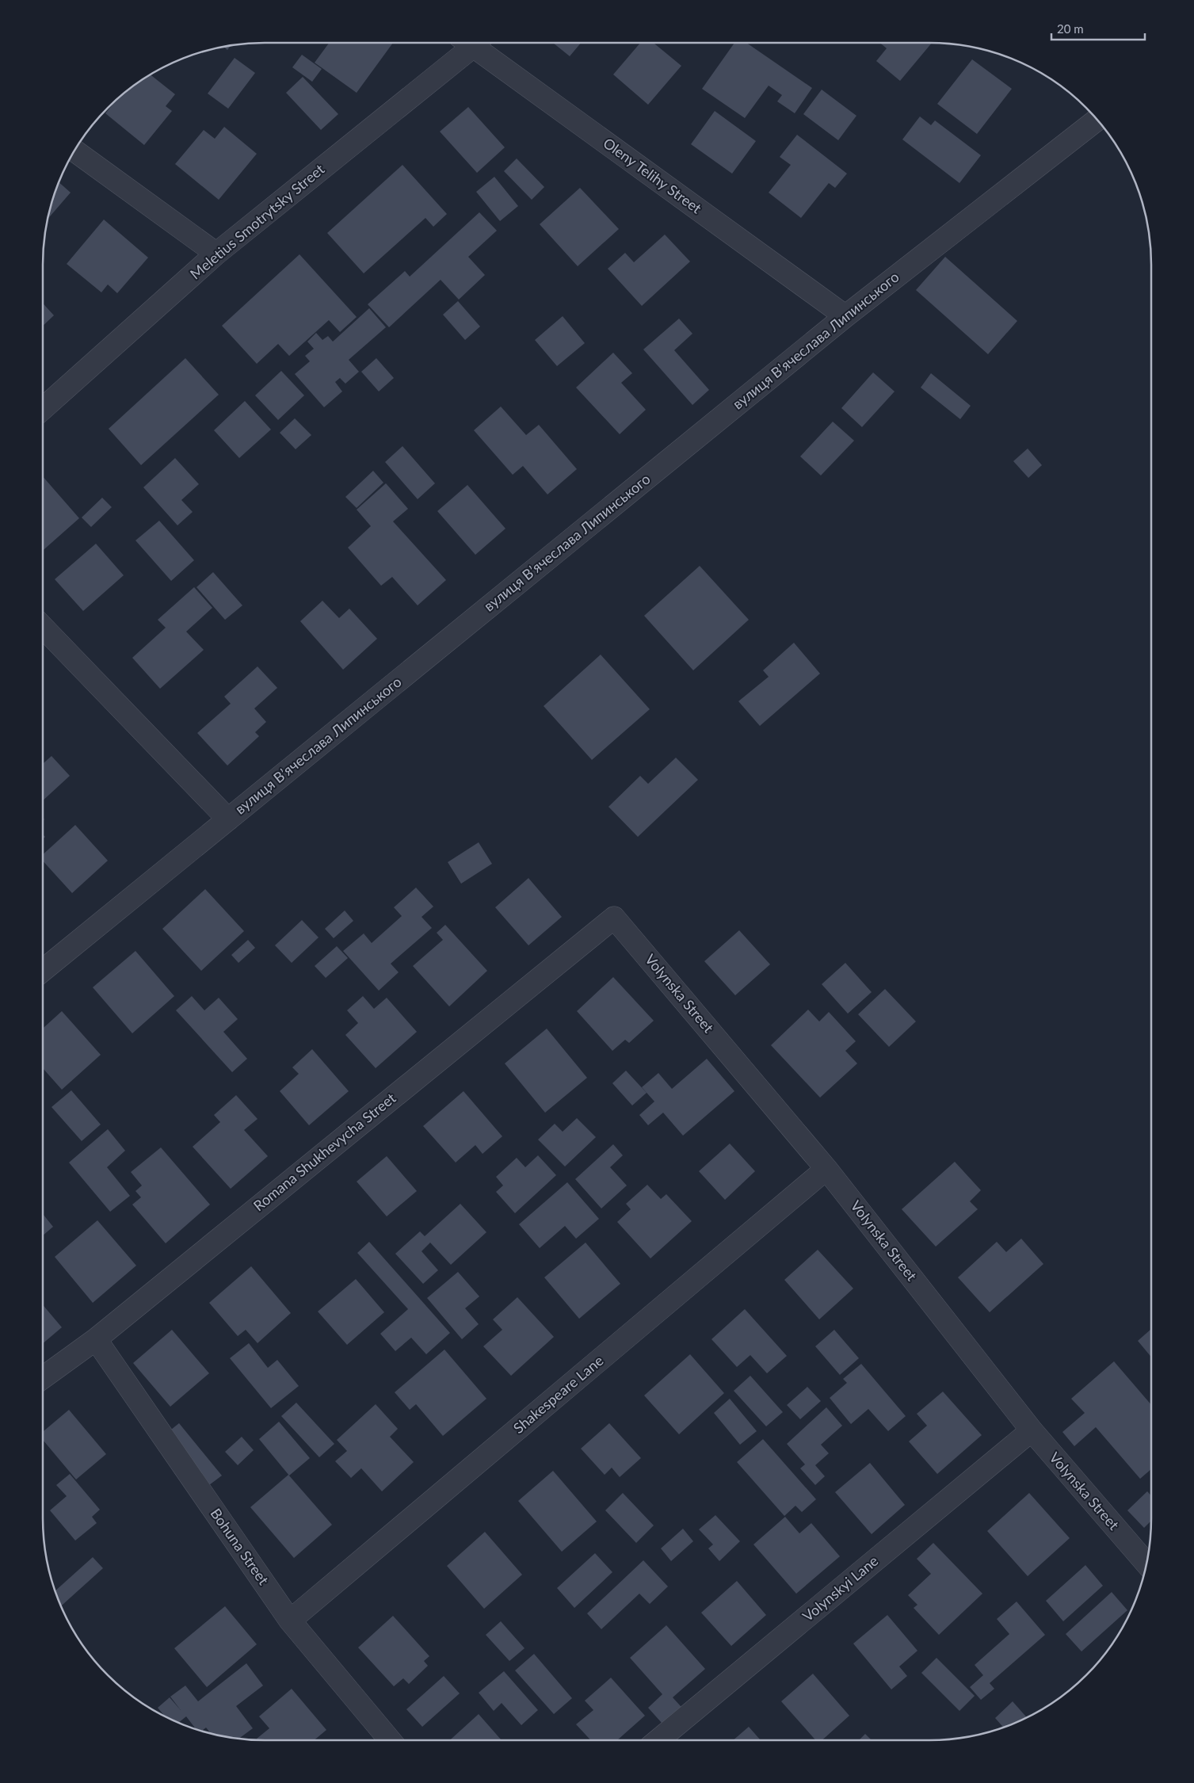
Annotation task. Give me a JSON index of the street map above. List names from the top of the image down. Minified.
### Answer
{"streets":{"street":["Oleny Telihy Street","Meletius Smotrytsky Street","вулиця Вʼячеслава Липинського","Volynska Street","Romana Shukhevycha Street","Shakespeare Lane","Bohuna Street","Volynskyi Lane"]},"crossings":[["Oleny Telihy Street","вулиця Вʼячеслава Липинського"],["Volynska Street","Romana Shukhevycha Street"],["Volynska Street","Shakespeare Lane"],["Volynska Street","Volynskyi Lane"],["Romana Shukhevycha Street","Bohuna Street"],["Shakespeare Lane","Bohuna Street"]],"scale_bar":"20 m"}
